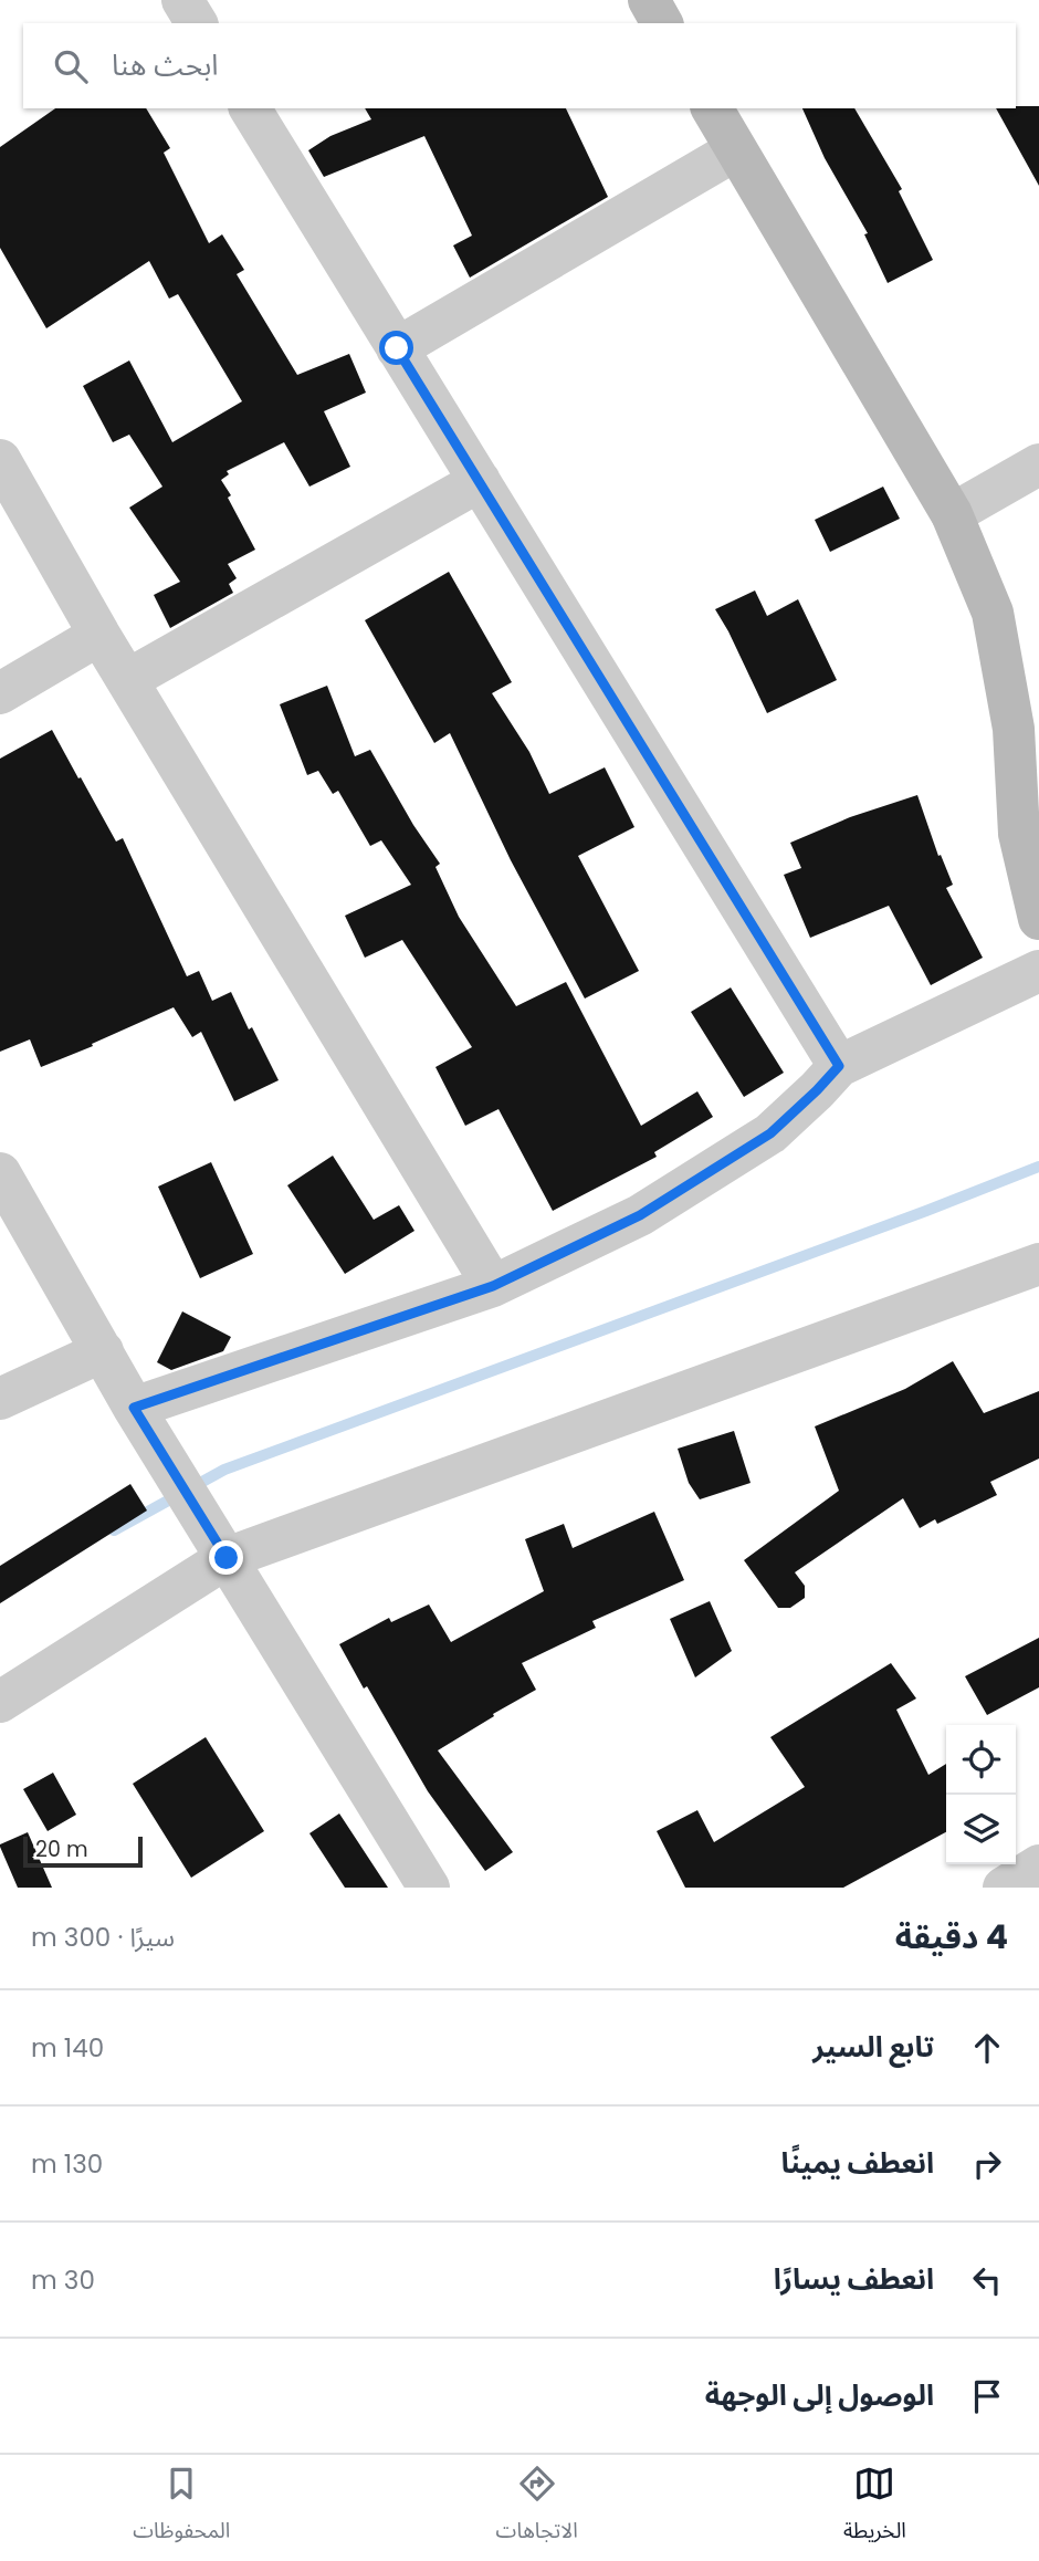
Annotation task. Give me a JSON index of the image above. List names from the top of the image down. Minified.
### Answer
{"scale_bar":"20 m","page":{"search":"ابحث هنا","scale":"20 m","heading":["4 دقيقة","سيرًا · 300 m"],"list":[["تابع السير","140 m"],["انعطف يمينًا","130 m"],["انعطف يسارًا","30 m"],"الوصول إلى الوجهة"],"nav":["الخريطة","الاتجاهات","المحفوظات"]}}
